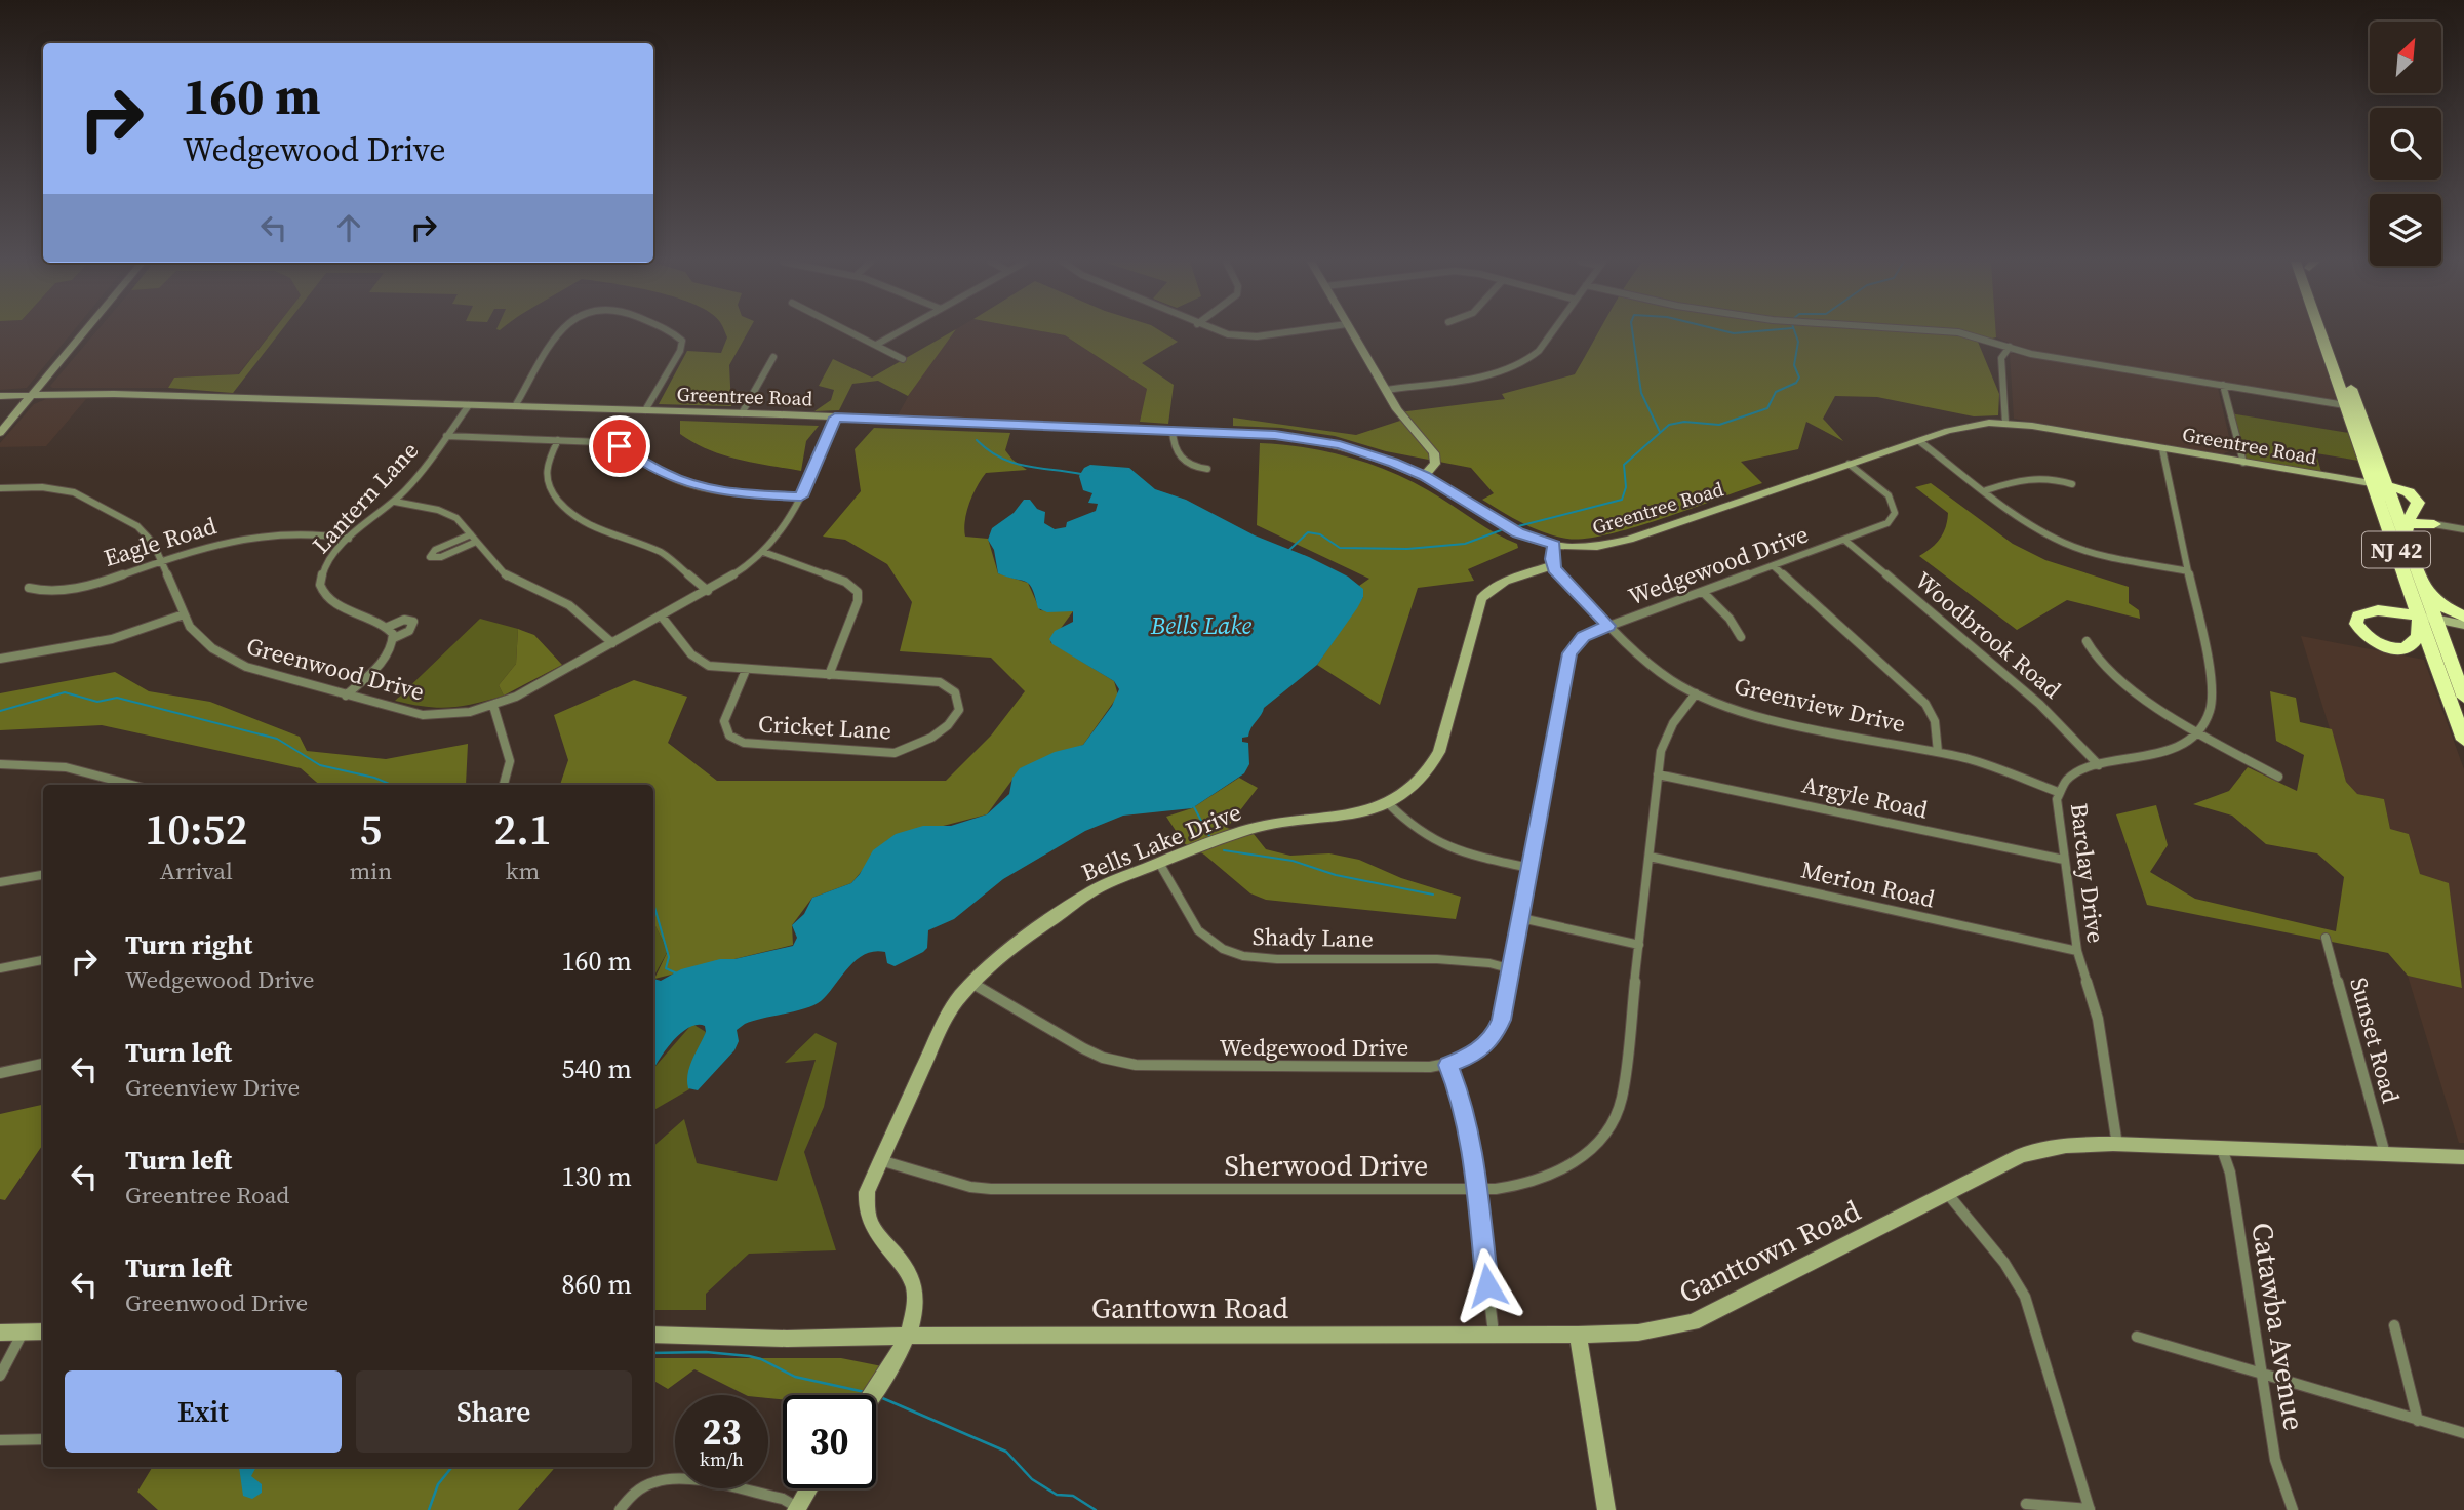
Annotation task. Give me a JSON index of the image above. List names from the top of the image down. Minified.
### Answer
{"streets":{"highway":["NJ 42"],"street":["Greentree Road","Lantern Lane","Eagle Road","Wedgewood Drive","Woodbrook Road","Greenwood Drive","Greenview Drive","Cricket Lane","Argyle Road","Bells Lake Drive","Barclay Drive","Merion Road","Shady Lane","Sunset Road","Sherwood Drive","Ganttown Road","Catawba Avenue"]},"crossings":[["Greentree Road","Lantern Lane"],["Greentree Road","NJ 42"],["Greentree Road","Wedgewood Drive"],["Greentree Road","Greenwood Drive"],["Lantern Lane","Eagle Road"],["Eagle Road","Greenwood Drive"],["Wedgewood Drive","Woodbrook Road"],["Wedgewood Drive","Greenview Drive"],["Wedgewood Drive","Bells Lake Drive"],["Wedgewood Drive","Shady Lane"],["Woodbrook Road","Barclay Drive"],["Greenwood Drive","Cricket Lane"],["Greenview Drive","Bells Lake Drive"],["Greenview Drive","Barclay Drive"],["Greenview Drive","Sherwood Drive"],["Argyle Road","Barclay Drive"],["Argyle Road","Sherwood Drive"],["Bells Lake Drive","Shady Lane"],["Bells Lake Drive","Sherwood Drive"],["Bells Lake Drive","Ganttown Road"],["Barclay Drive","Merion Road"],["Barclay Drive","Ganttown Road"],["Merion Road","Sherwood Drive"],["Sunset Road","Ganttown Road"],["Ganttown Road","Catawba Avenue"]],"water":["Bells Lake"],"north":"top right","page":{"turn":["160 m","Wedgewood Drive"],"eta":["10:52","Arrival","5","min","2.1","km"],"list":[{"name":"Turn right","note":"Wedgewood Drive","value":"160 m"},{"name":"Turn left","note":"Greenview Drive","value":"540 m"},{"name":"Turn left","note":"Greentree Road","value":"130 m"},{"name":"Turn left","note":"Greenwood Drive","value":"860 m"}],"buttons":["Exit","Share"],"speed":"23 km/h","limit":"30"}}
